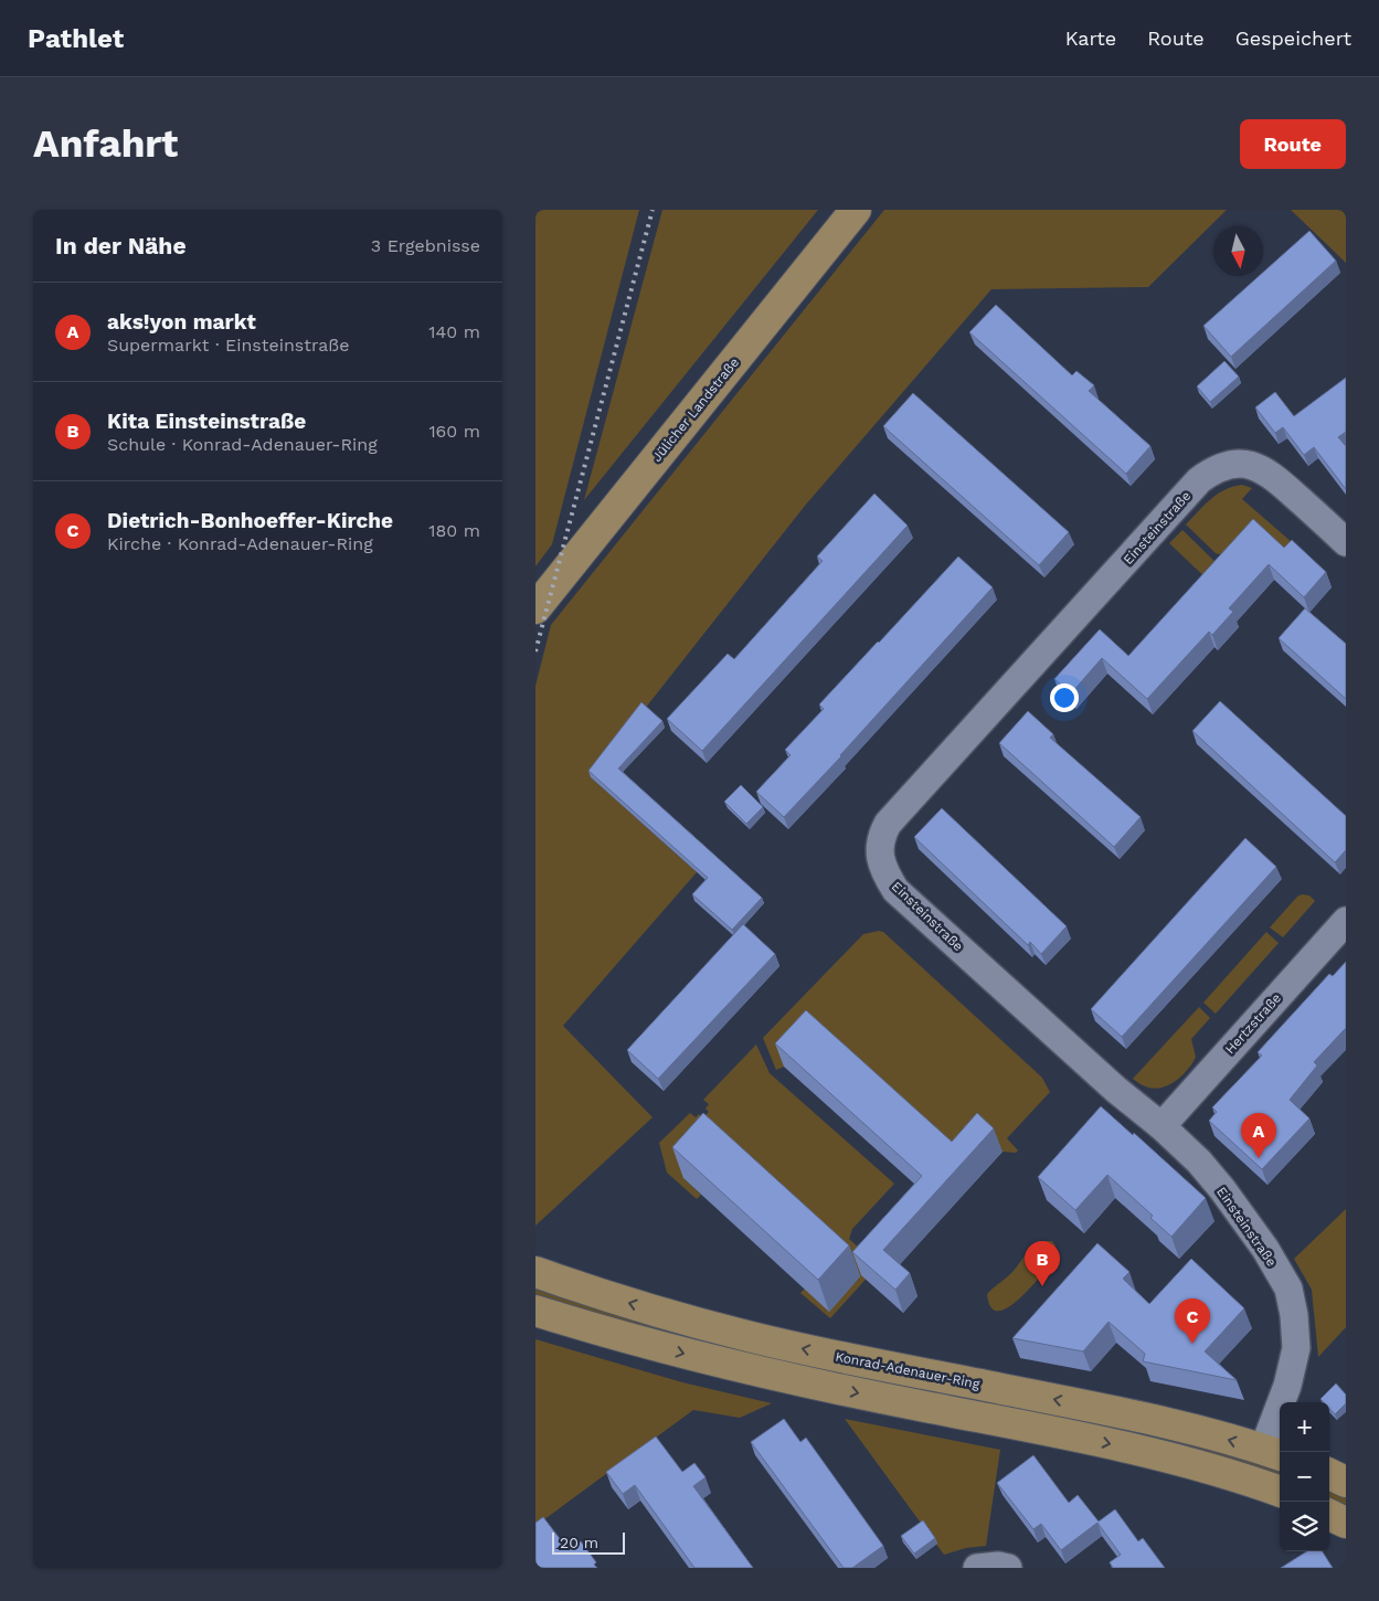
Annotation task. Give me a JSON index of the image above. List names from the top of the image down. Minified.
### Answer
{"streets":{"main road":["Jülicher Landstraße","Konrad-Adenauer-Ring"],"street":["Einsteinstraße","Hertzstraße"]},"crossings":[["Einsteinstraße","Hertzstraße"],["Einsteinstraße","Konrad-Adenauer-Ring"]],"scale_bar":"20 m","north":"bottom","page":{"header":"Pathlet","nav":["Karte","Route","Gespeichert"],"buttons":"Route","title":"Anfahrt","heading":["In der Nähe","3 Ergebnisse"],"list":[{"mark":"A","name":"aks!yon markt","note":"Supermarkt · Einsteinstraße","value":"140 m"},{"mark":"B","name":"Kita Einsteinstraße","note":"Schule · Konrad-Adenauer-Ring","value":"160 m"},{"mark":"C","name":"Dietrich-Bonhoeffer-Kirche","note":"Kirche · Konrad-Adenauer-Ring","value":"180 m"}],"pins":["A","B","C"],"map_buttons":["+","−"],"scale":"20 m"}}
